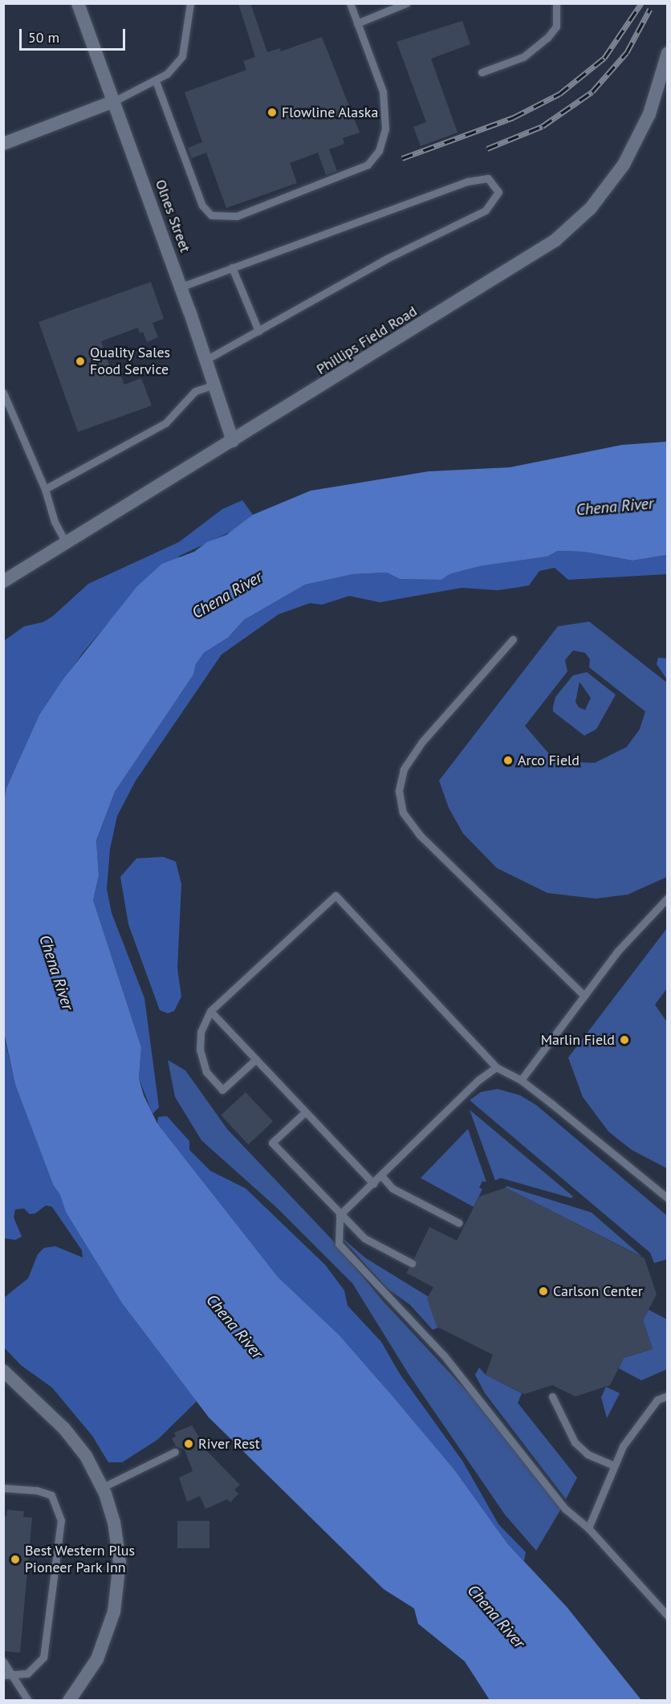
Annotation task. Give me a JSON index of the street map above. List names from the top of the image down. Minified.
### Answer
{"streets":{"street":["Olnes Street","Phillips Field Road"]},"crossings":[["Olnes Street","Phillips Field Road"]],"water":["Chena River"],"places":["Flowline Alaska","Quality Sales Food Service","Arco Field","Marlin Field","Carlson Center","River Rest","Best Western Plus Pioneer Park Inn"],"scale_bar":"50 m"}
